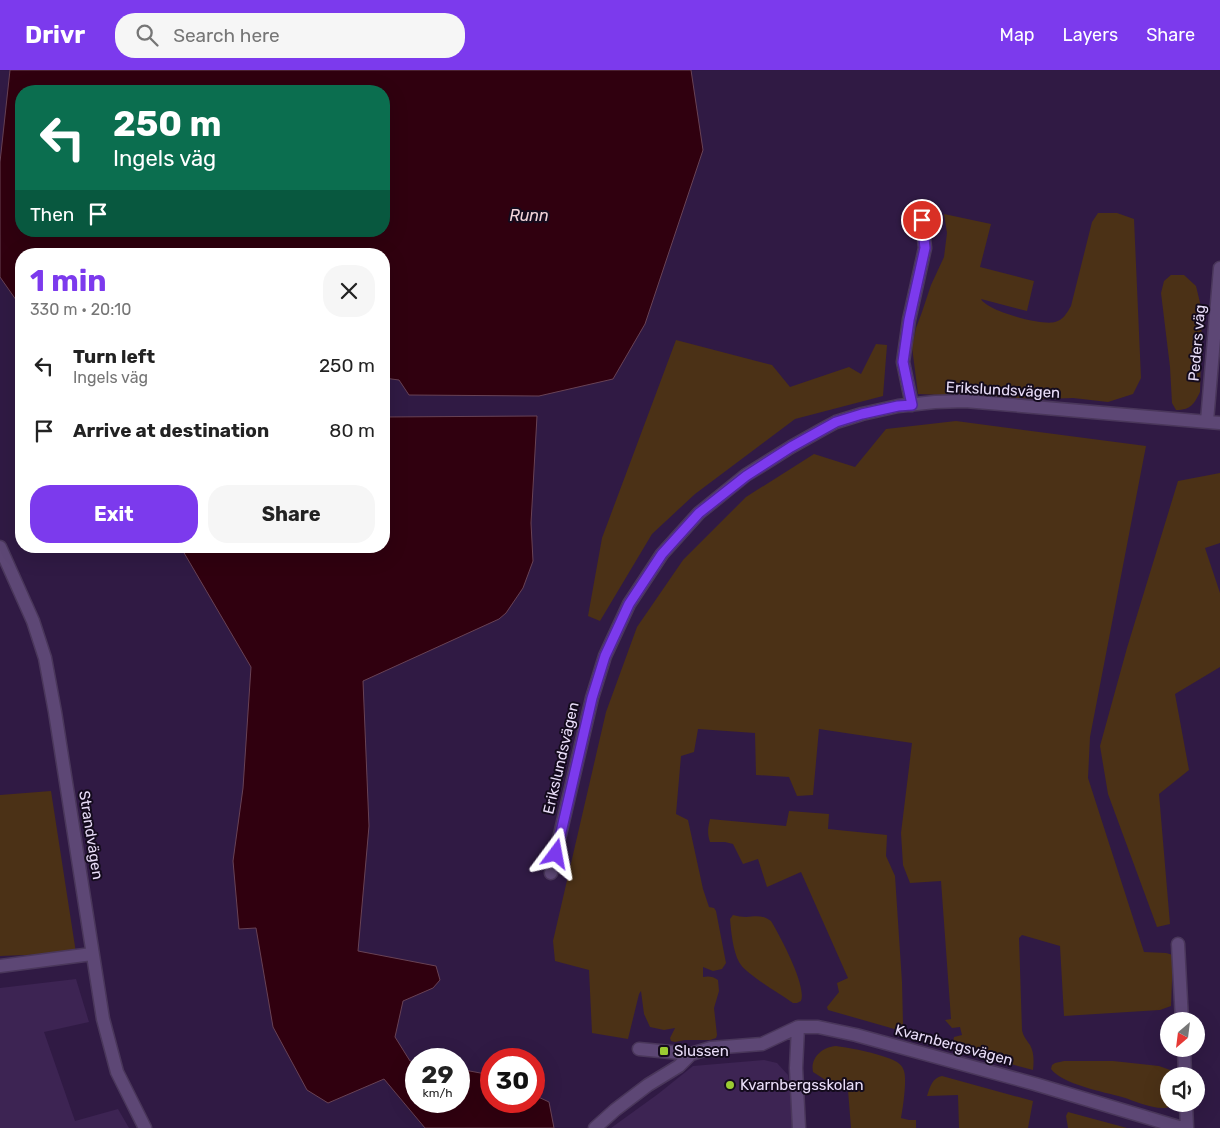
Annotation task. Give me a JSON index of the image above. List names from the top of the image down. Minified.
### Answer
{"streets":{"street":["Peders väg","Erikslundsvägen","Strandvägen","Kvarnbergsvägen"]},"crossings":[["Peders väg","Erikslundsvägen"]],"water":["Runn"],"places":{"transit":["Slussen"],"other":["Kvarnbergsskolan"]},"north":"bottom left","page":{"header":"Drivr","search":"Search here","nav":["Map","Layers","Share"],"turn":["250 m","Ingels väg"],"then":"Then","heading":["1 min","330 m · 20:10"],"list":[{"name":"Turn left","note":"Ingels väg","value":"250 m"},{"name":"Arrive at destination","value":"80 m"}],"buttons":["Exit","Share"],"speed":"29 km/h","limit":"30"}}
